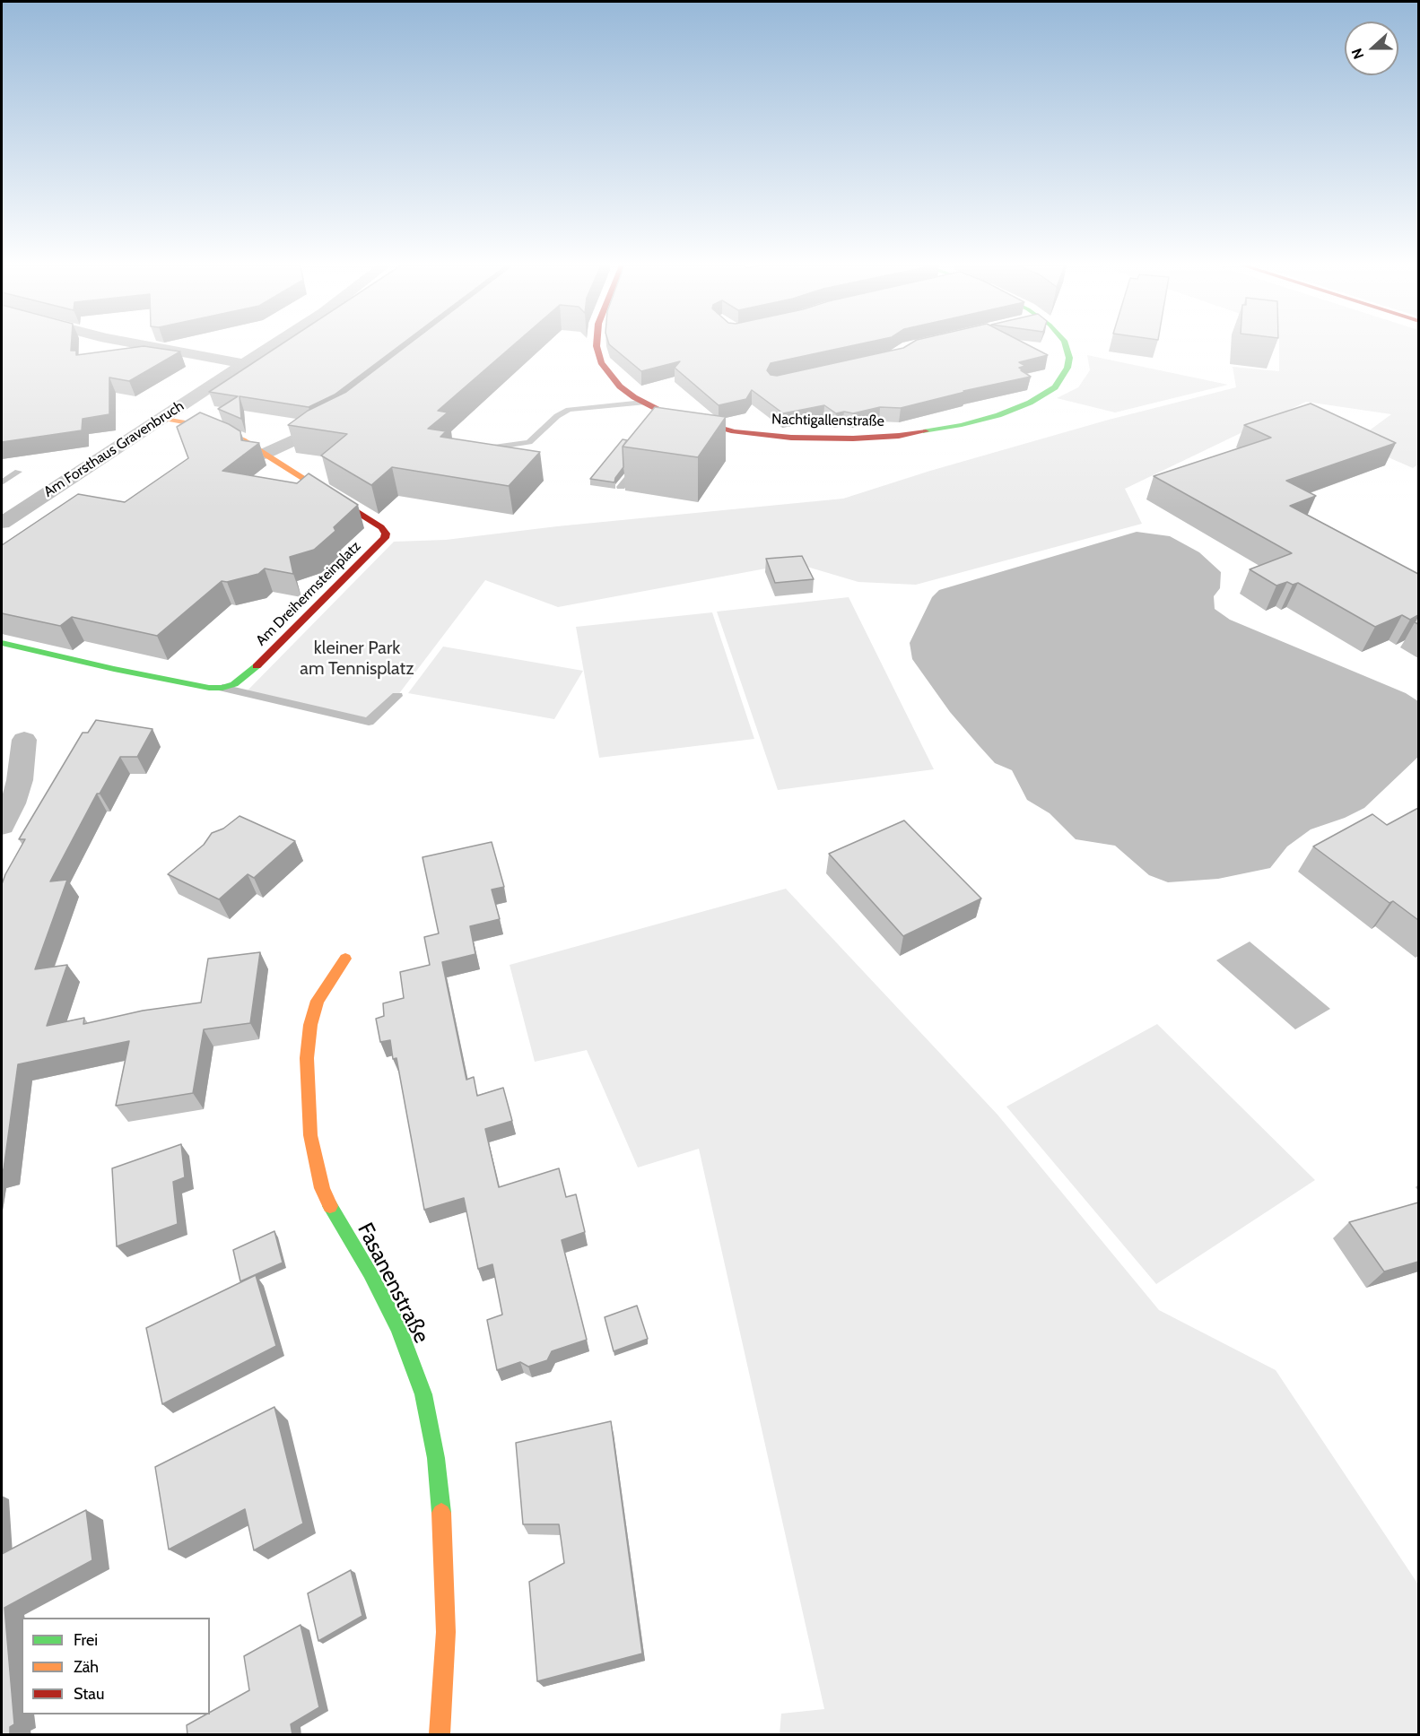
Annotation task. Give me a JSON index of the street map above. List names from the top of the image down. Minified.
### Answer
{"streets":{"street":["Nachtigallenstraße","Am Forsthaus Gravenbruch","Am Dreiherrnsteinplatz","Fasanenstraße"]},"crossings":[["Am Forsthaus Gravenbruch","Am Dreiherrnsteinplatz"]],"parks":["kleiner Park am Tennisplatz"],"legend":["Frei","Zäh","Stau"],"north":"left"}
